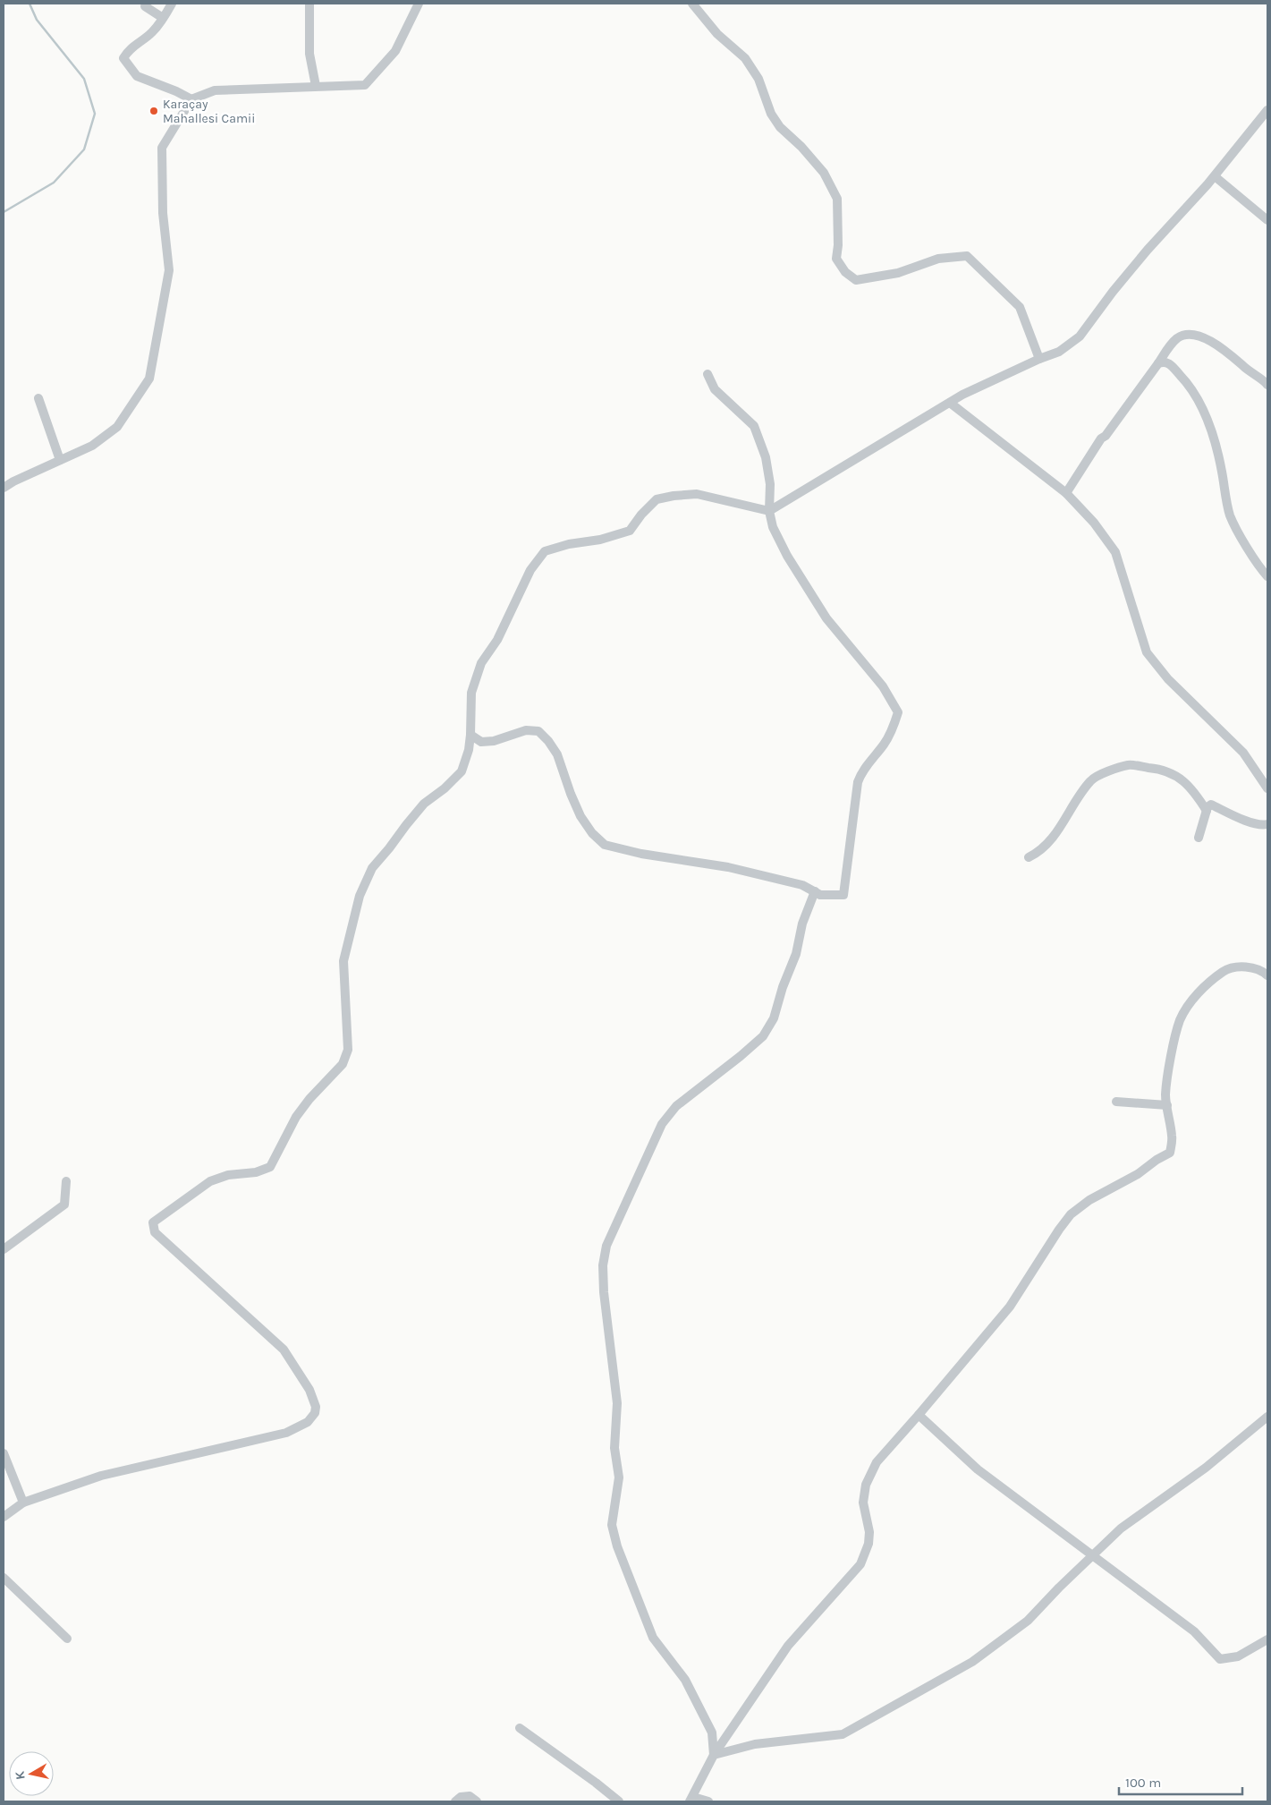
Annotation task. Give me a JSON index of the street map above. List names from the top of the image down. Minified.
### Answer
{"places":["Karaçay Mahallesi Camii"],"scale_bar":"100 m","north":"left"}
